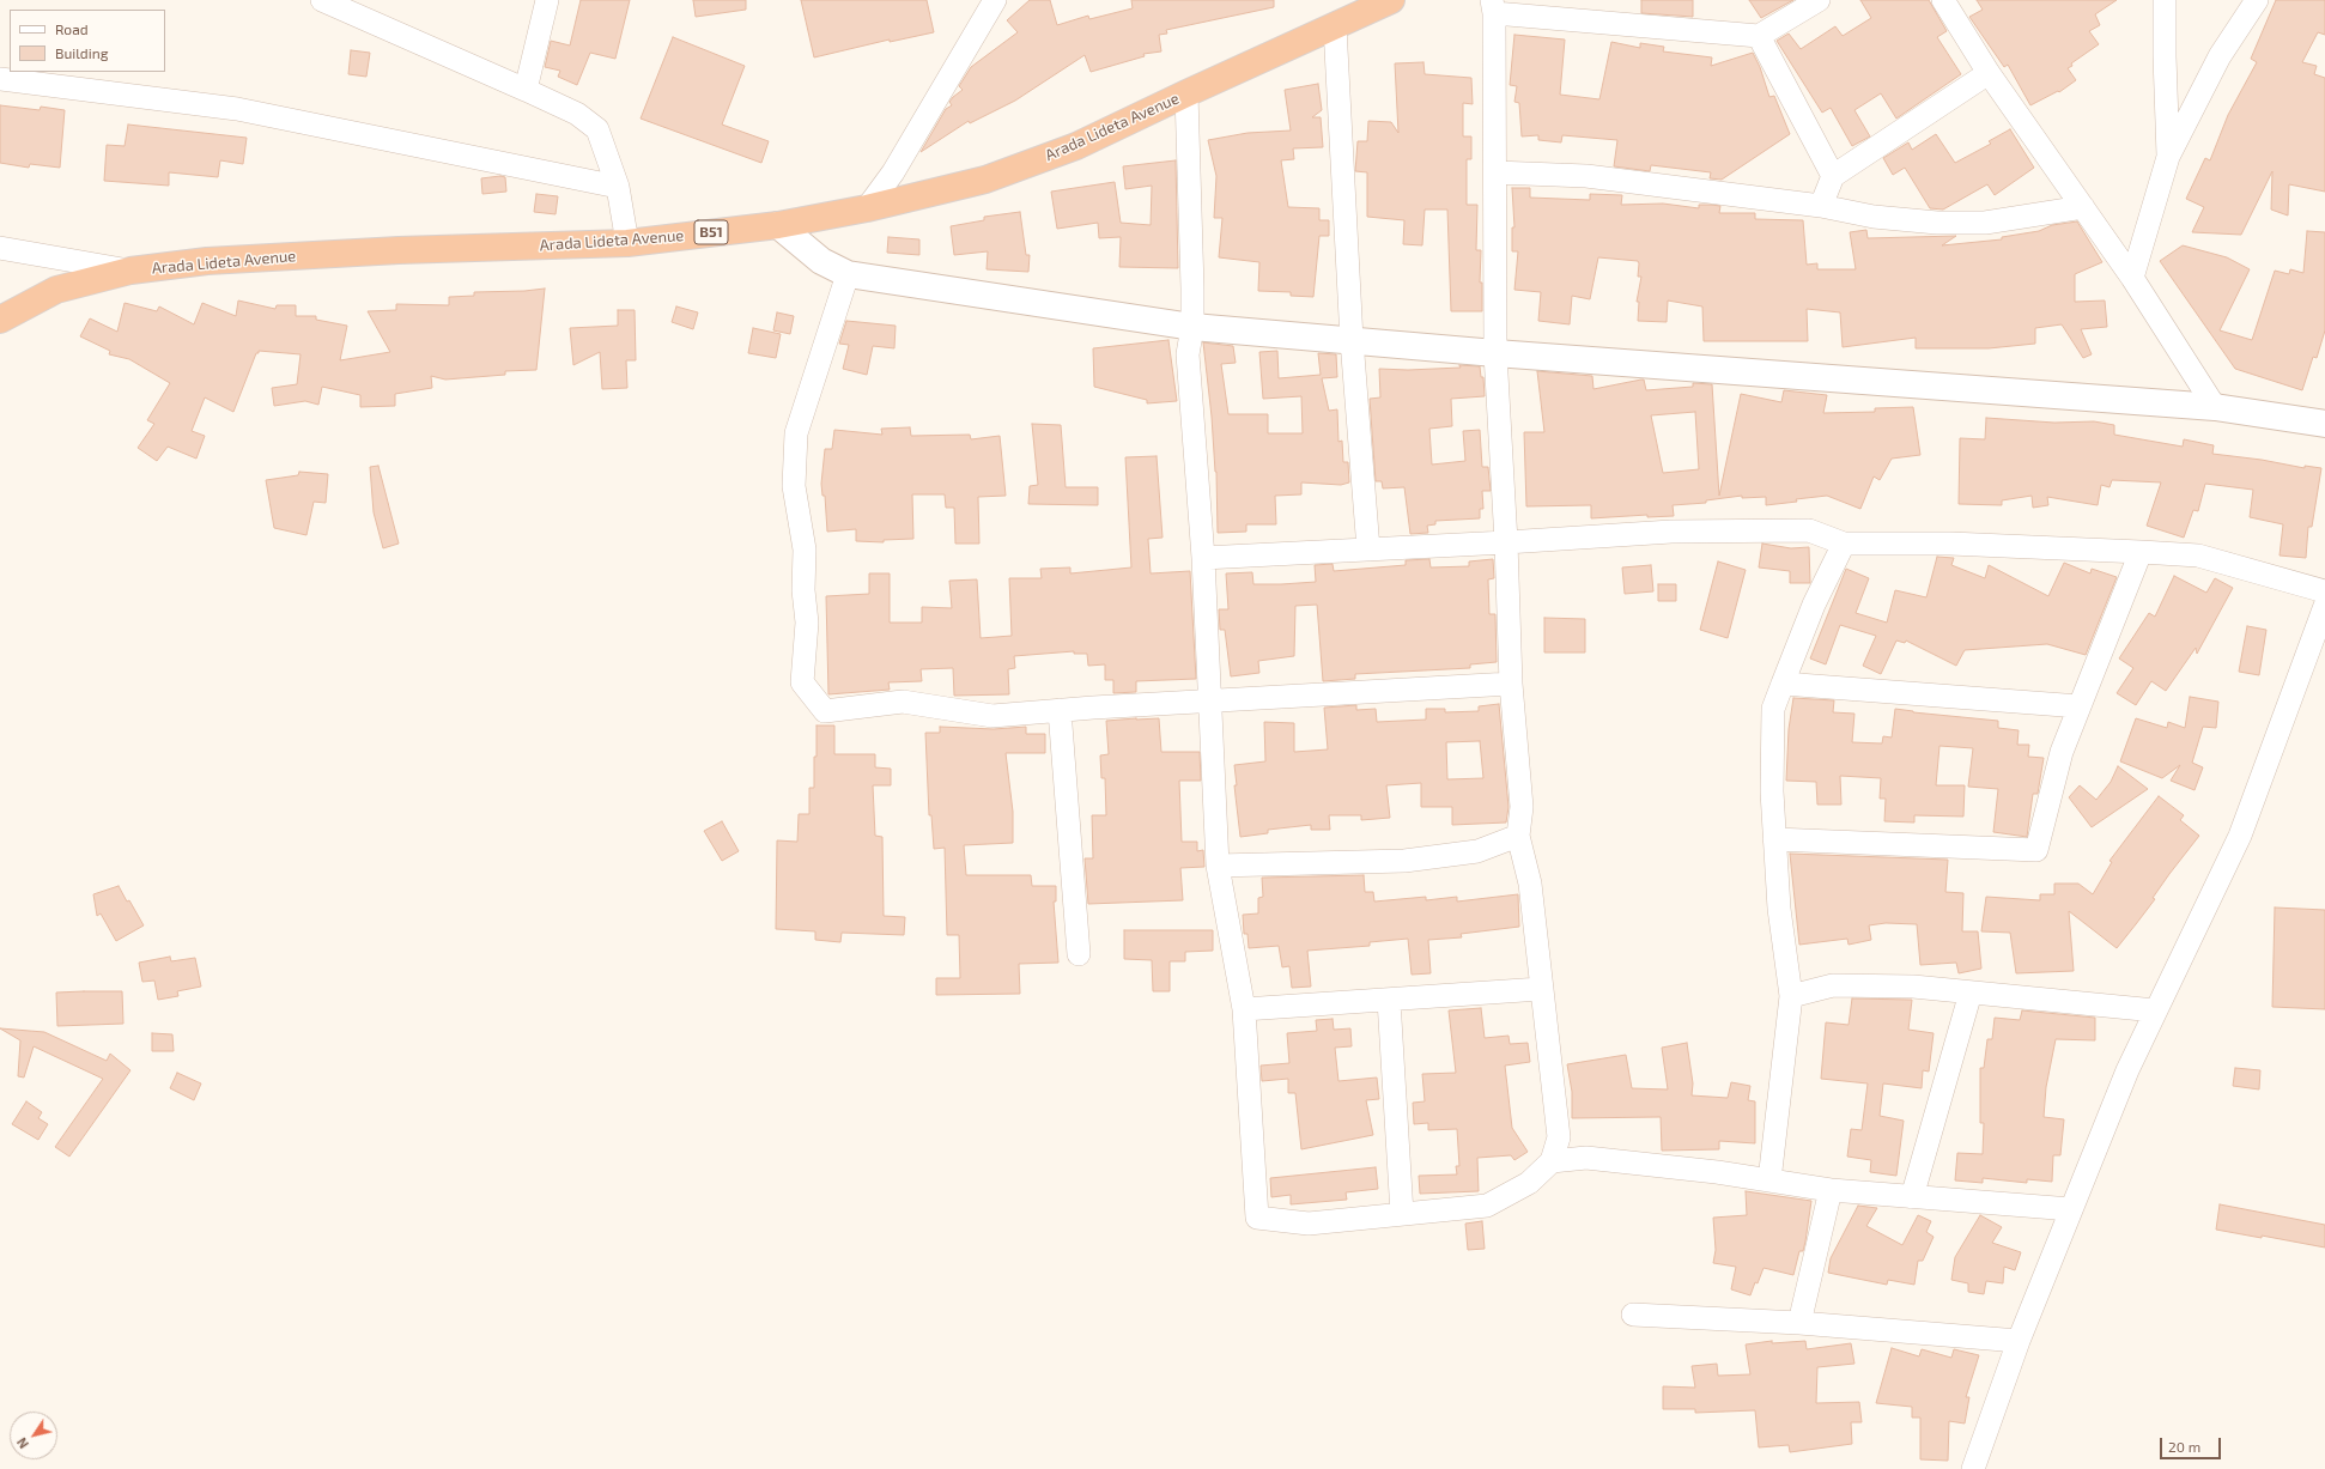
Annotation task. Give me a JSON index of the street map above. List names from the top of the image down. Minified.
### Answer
{"streets":{"highway":["Arada Lideta Avenue","B51"]},"legend":["Road","Building"],"scale_bar":"20 m","north":"bottom left"}
